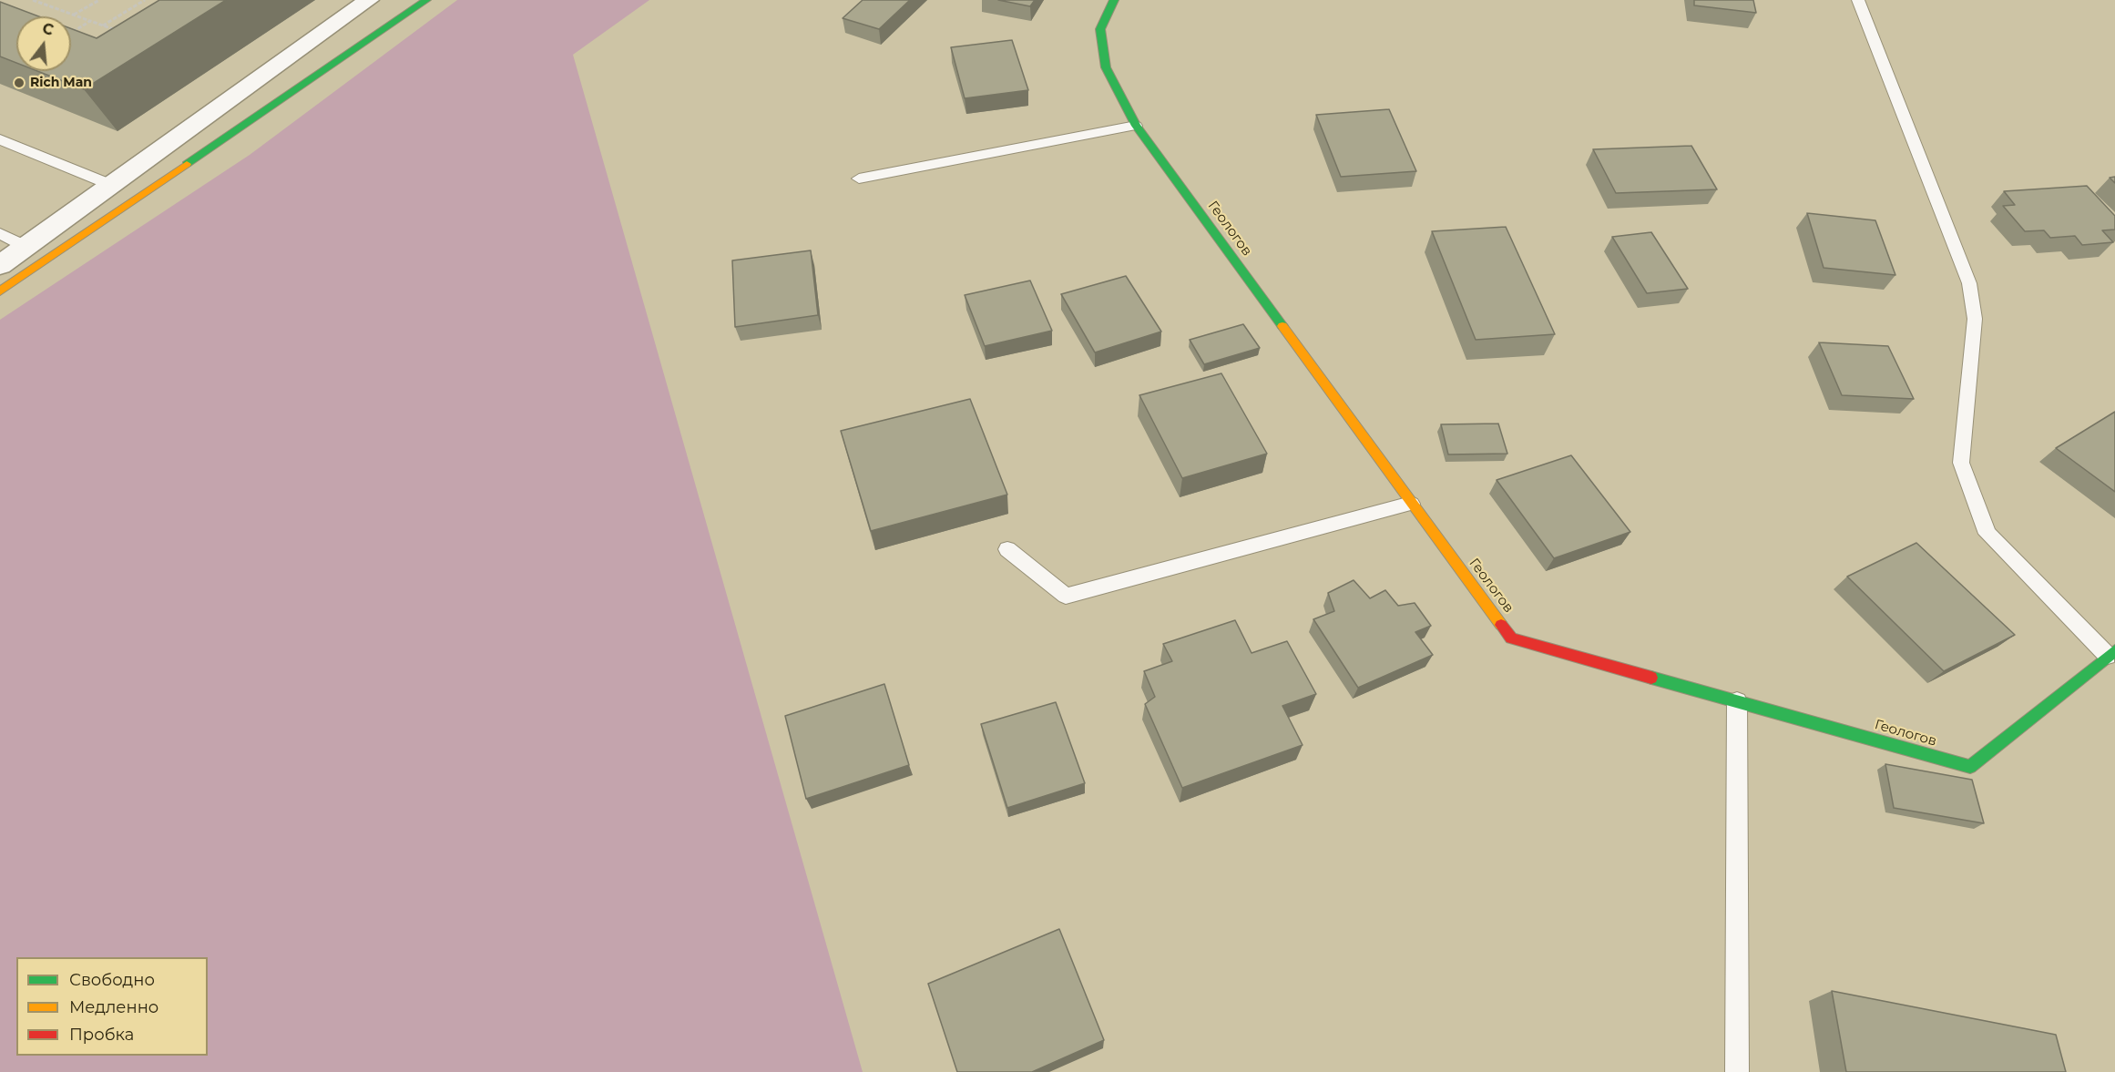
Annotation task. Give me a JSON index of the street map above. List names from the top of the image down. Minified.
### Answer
{"streets":{"street":["Геологов"]},"places":["Rich Man"],"legend":["Свободно","Медленно","Пробка"],"north":"top"}
